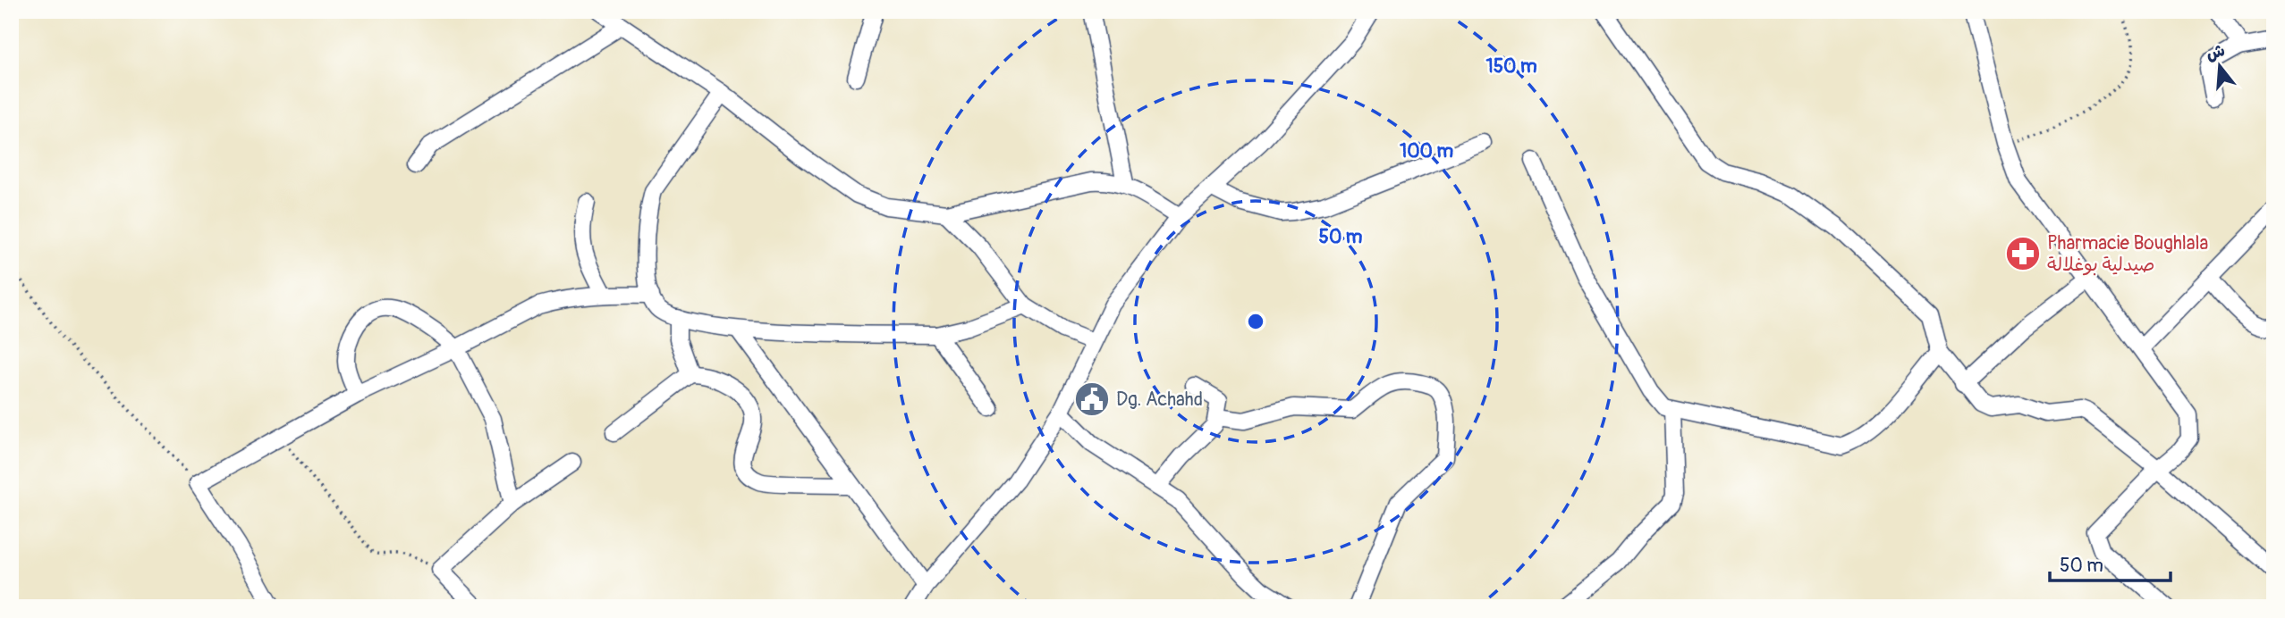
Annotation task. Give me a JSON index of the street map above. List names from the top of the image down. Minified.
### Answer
{"places":{"pharmacy":["Pharmacie Boughlala صيدلية بوغلالة"],"public building":["Dg. Achahd"]},"scale_bar":"50 m","north":"top","rings":["150 m","100 m","50 m"]}
